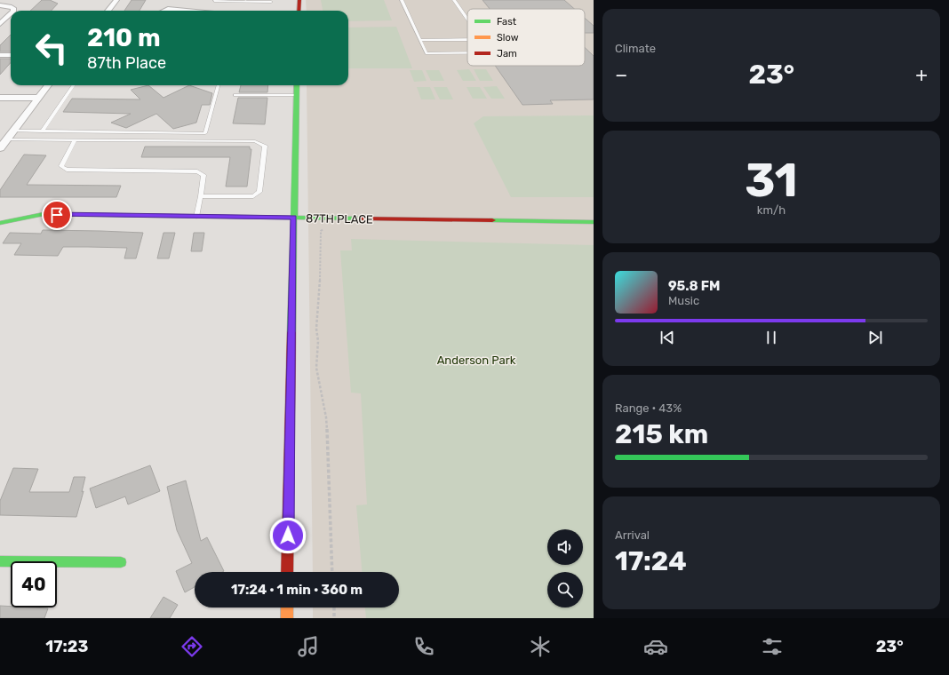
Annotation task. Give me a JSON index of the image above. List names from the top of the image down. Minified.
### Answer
{"streets":{"street":["87TH PLACE"]},"parks":["Anderson Park"],"legend":["Fast","Slow","Jam"],"page":{"tile":["Climate",["31","km/h"],["Range · 43%","215 km"],["Arrival","17:24"]],"turn":["210 m","87th Place"],"heat":["−","23°","+"],"song":["95.8 FM","Music"],"limit":"40","trip":"17:24 · 1 min · 360 m","tabs":["17:23","23°"]}}
